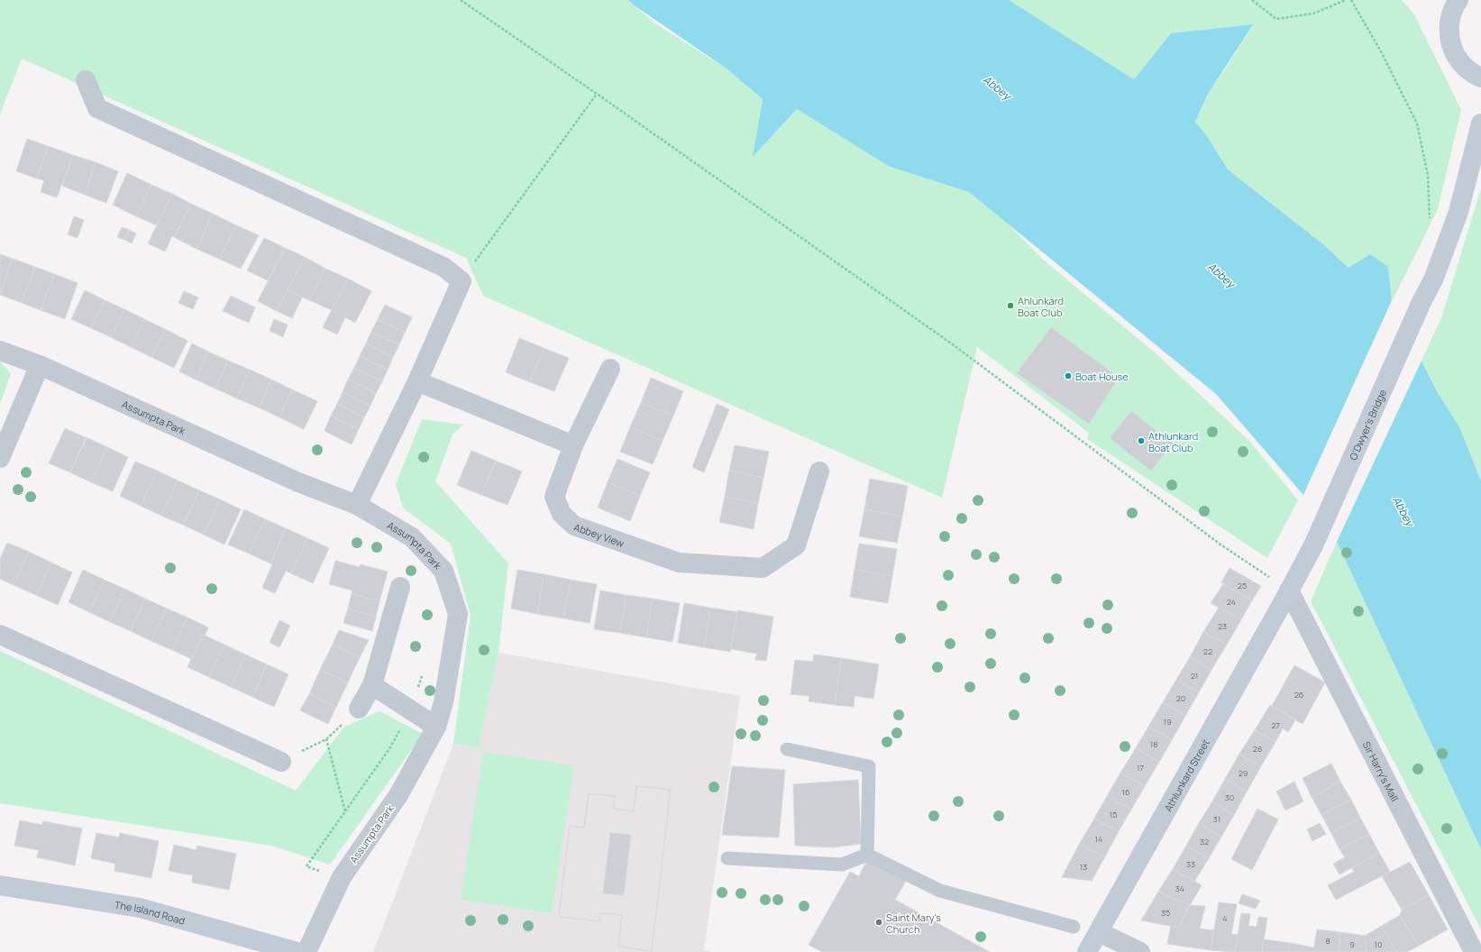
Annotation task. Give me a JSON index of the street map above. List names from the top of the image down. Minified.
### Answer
{"streets":{"main road":["O'Dwyer's Bridge","Athlunkard Street","The Island Road"],"street":["Assumpta Park","Abbey View","Sir Harry's Mall"]},"crossings":[["O'Dwyer's Bridge","Sir Harry's Mall"],["O'Dwyer's Bridge","Athlunkard Street"],["Sir Harry's Mall","Athlunkard Street"]],"water":["Abbey"],"places":["Ahlunkard Boat Club","Boat House","Athlunkard Boat Club","Saint Mary's Church"],"house_numbers":["25","24","23","22","21","26","20","19","27","18","28","17","29","16","30","15","31","14","32","33","13","34","35","4","8","9","10"]}
